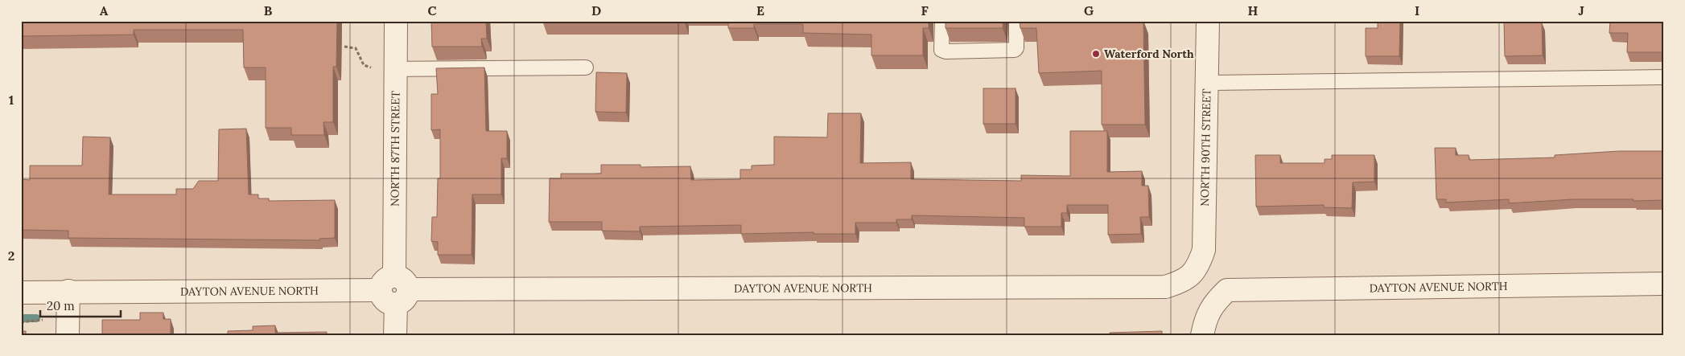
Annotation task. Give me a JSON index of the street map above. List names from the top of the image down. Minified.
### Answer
{"streets":{"street":["NORTH 90TH STREET","NORTH 87TH STREET","DAYTON AVENUE NORTH"]},"crossings":[["NORTH 90TH STREET","DAYTON AVENUE NORTH"],["NORTH 87TH STREET","DAYTON AVENUE NORTH"]],"places":["Waterford North"],"scale_bar":"20 m","grid":{"columns":["A","B","C","D","E","F","G","H","I","J"],"rows":["1","2"]}}
